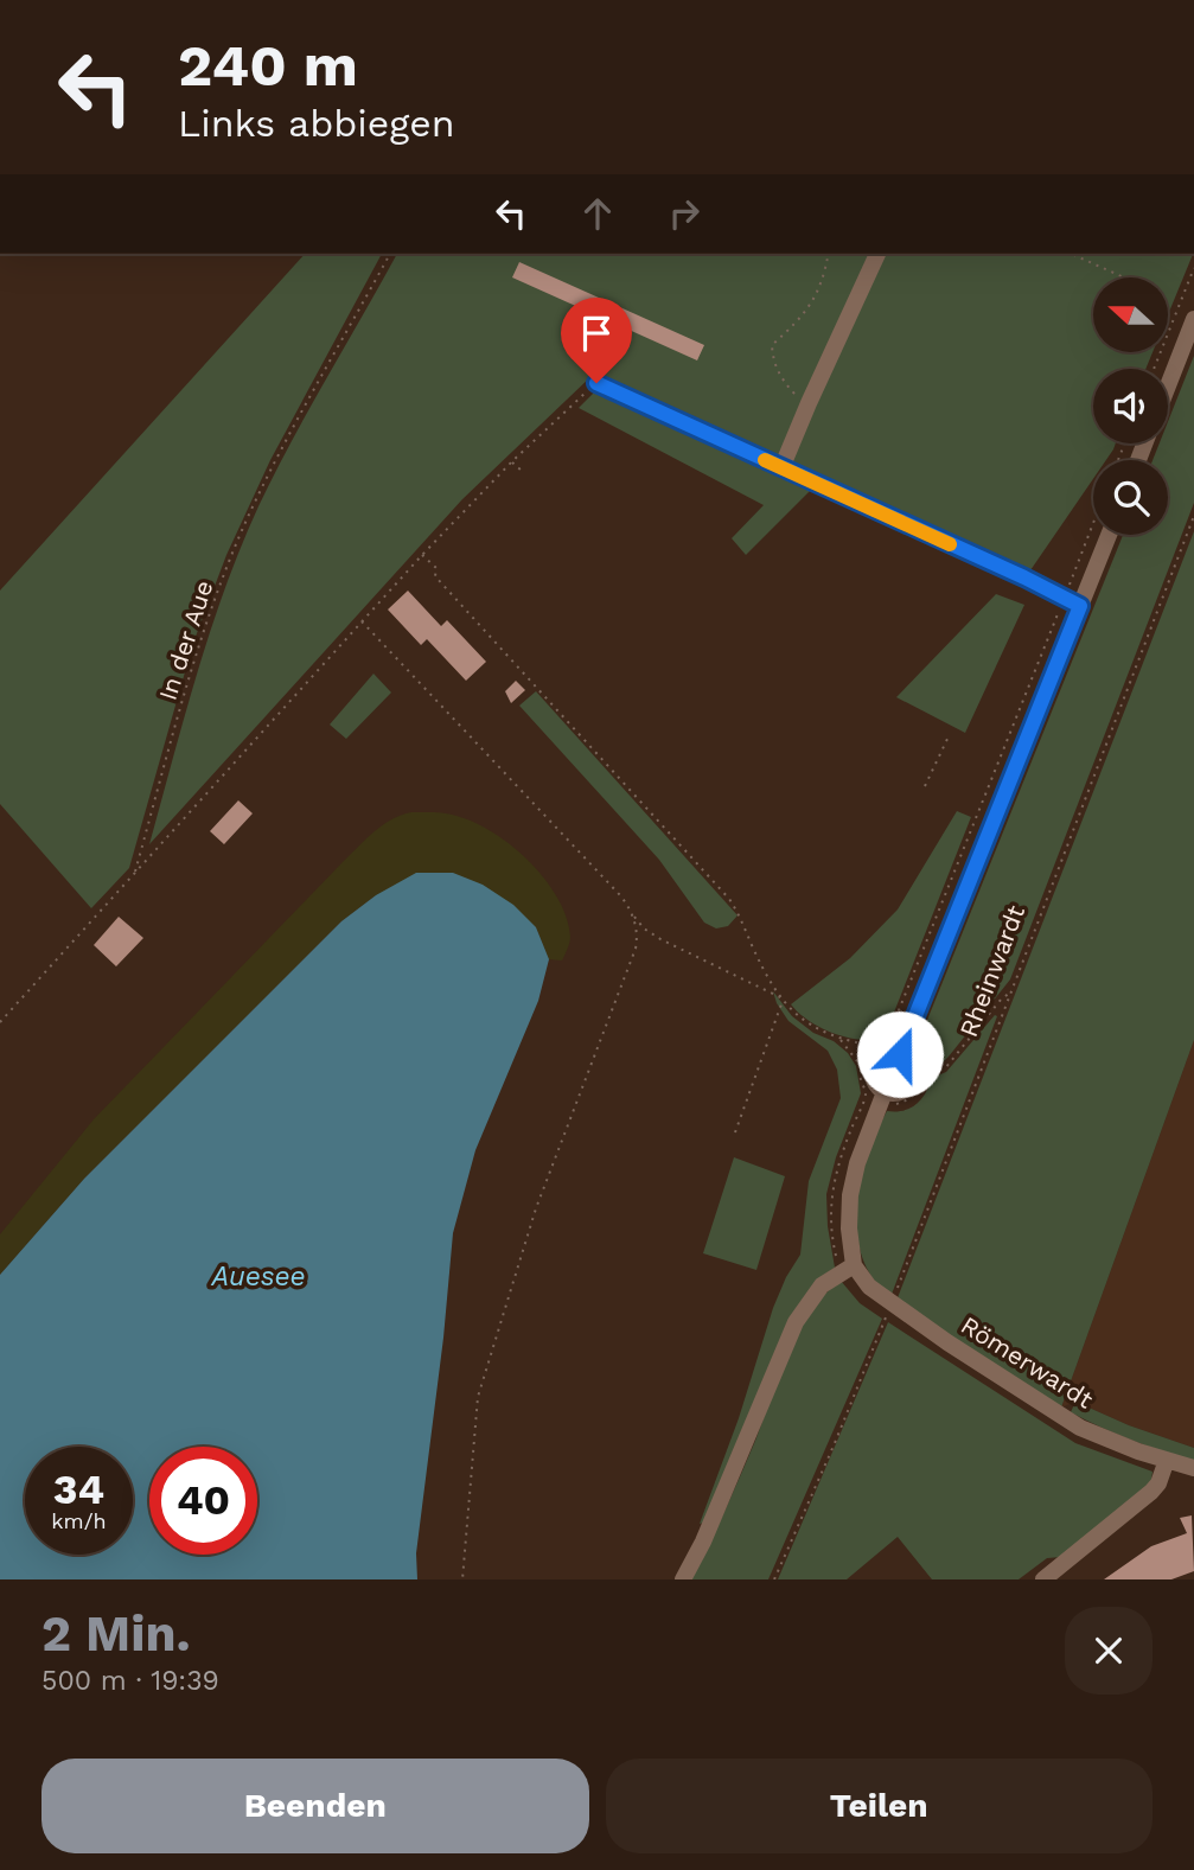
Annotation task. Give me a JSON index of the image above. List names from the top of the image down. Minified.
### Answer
{"streets":{"street":["Römerwardt"],"path":["In der Aue","Rheinwardt"]},"crossings":[["Rheinwardt","Römerwardt"]],"water":["Auesee"],"north":"left","page":{"turn":["240 m","Links abbiegen"],"speed":"34 km/h","limit":"40","heading":["2 Min.","500 m · 19:39"],"buttons":["Beenden","Teilen"]}}
